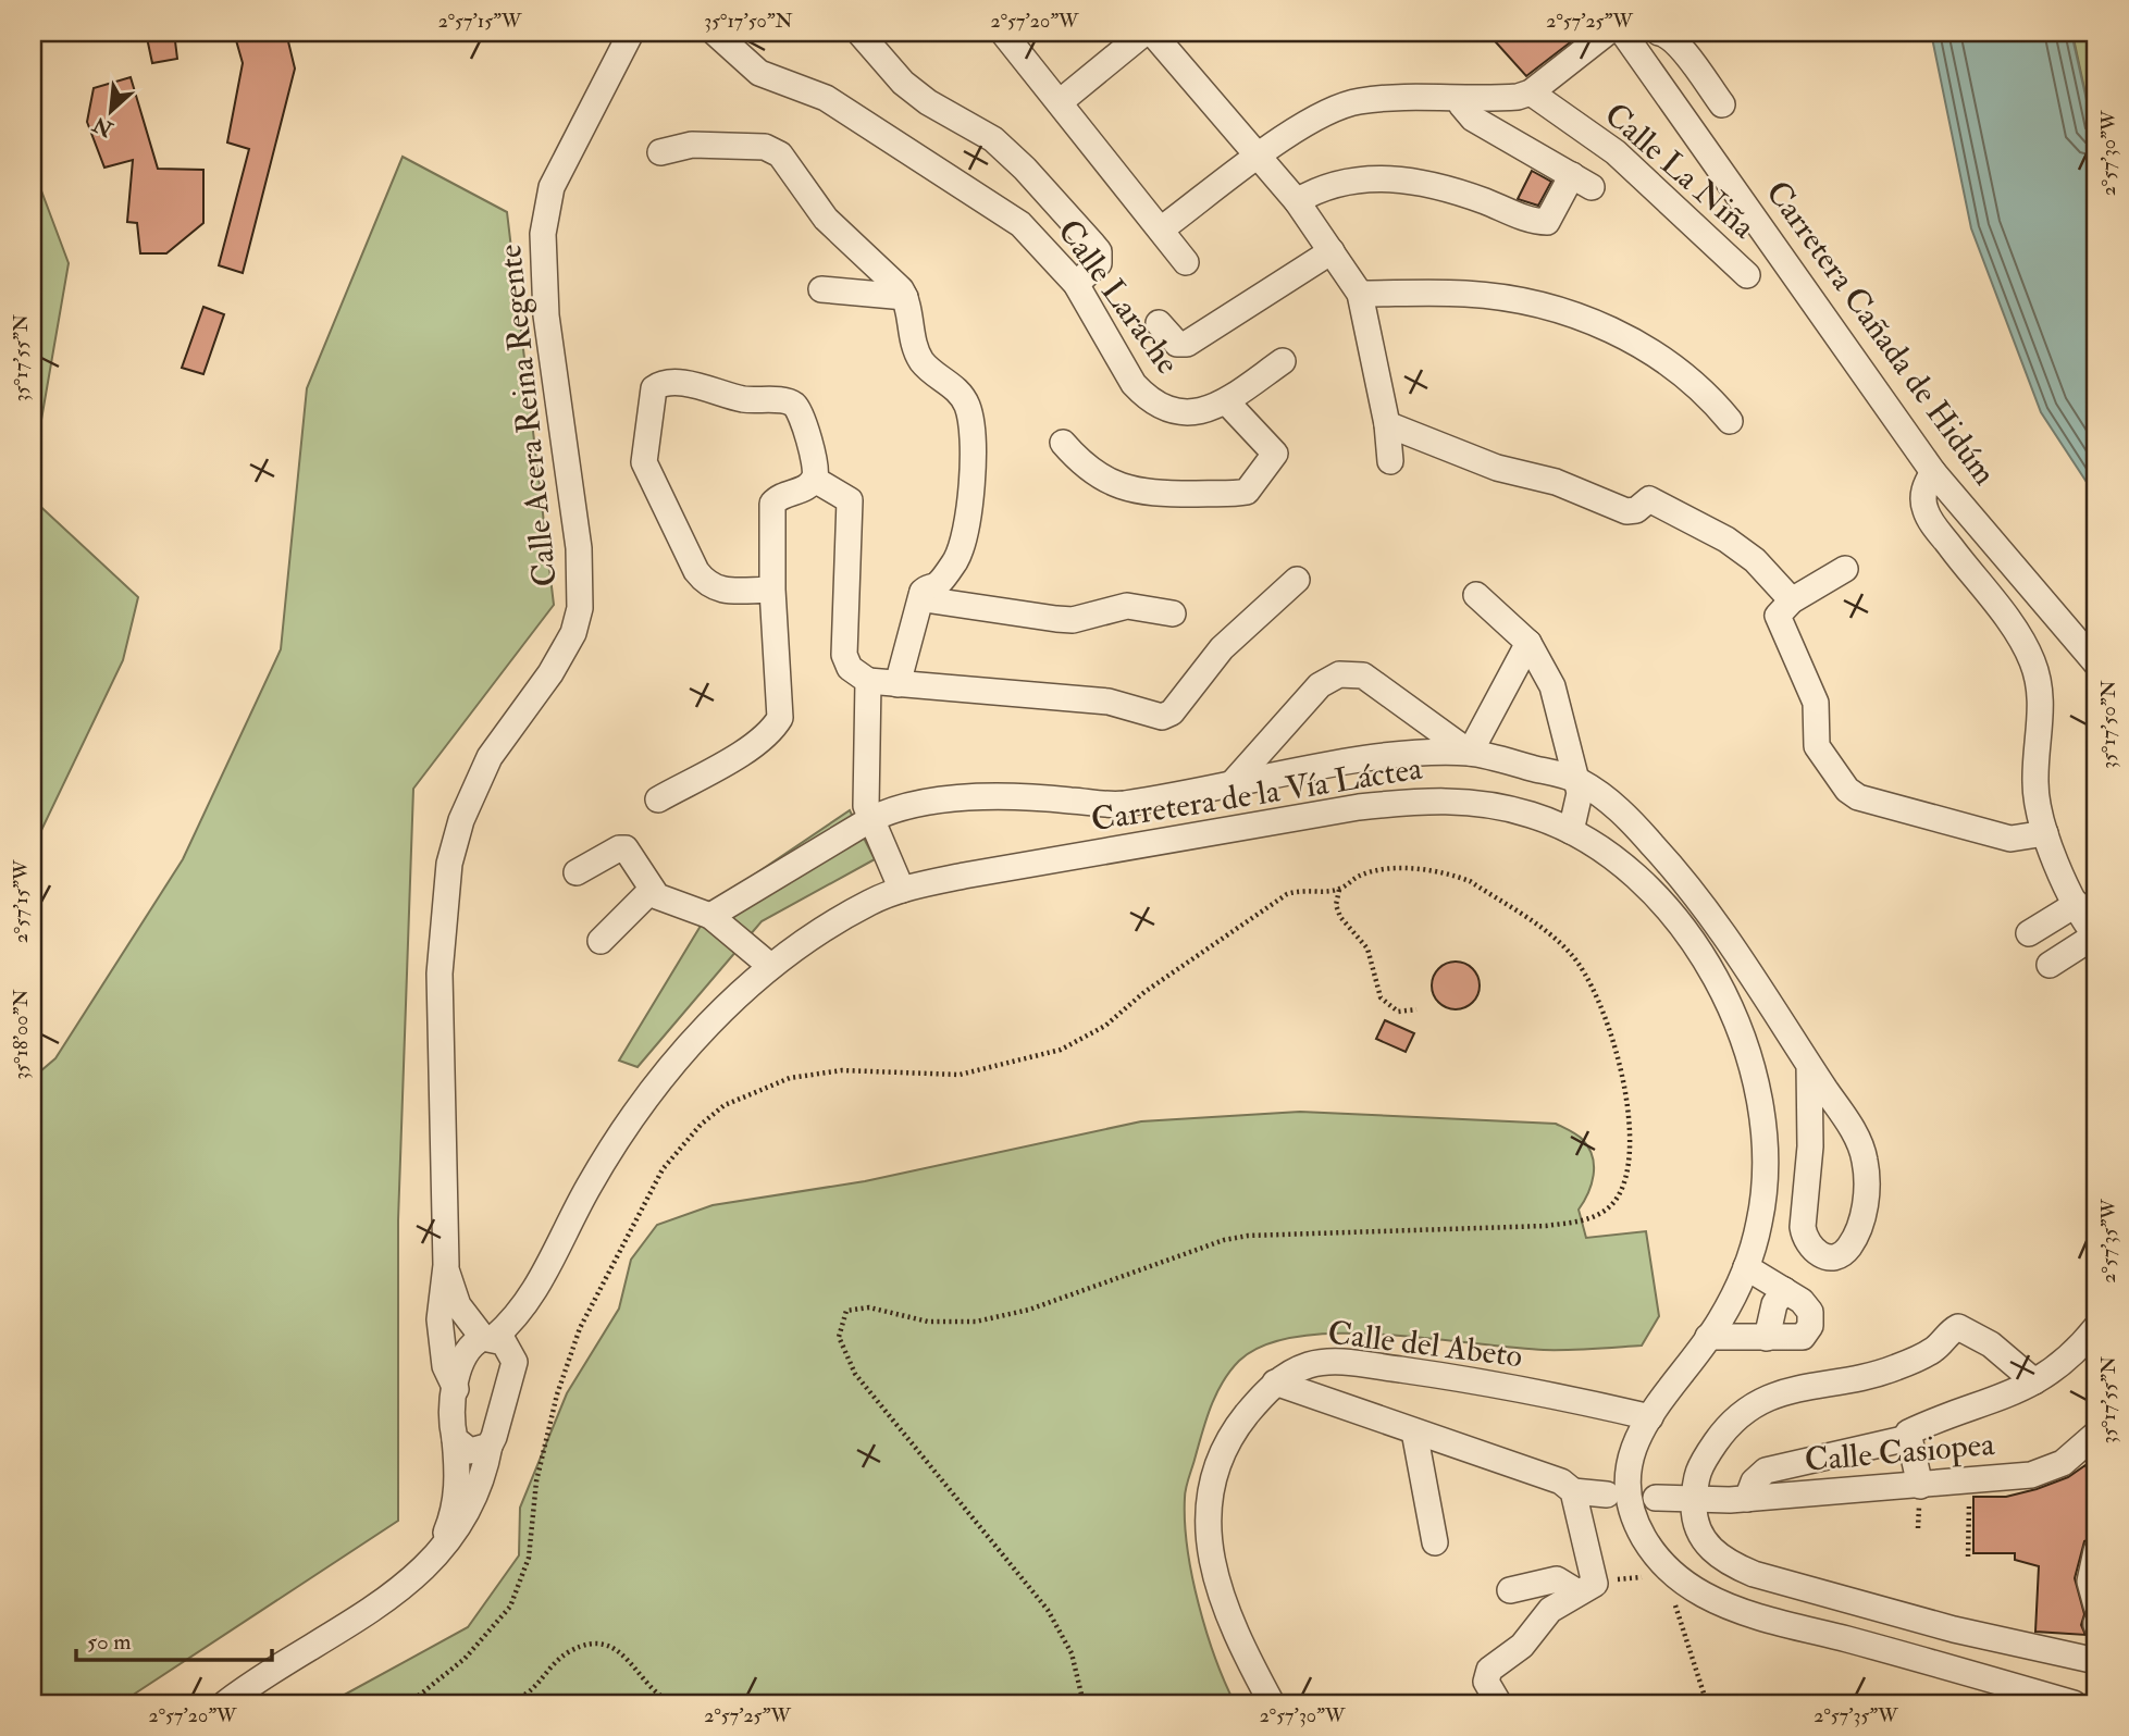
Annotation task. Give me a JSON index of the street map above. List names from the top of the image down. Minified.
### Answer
{"streets":{"street":["Calle La Niña","Calle Larache","Carretera Cañada de Hidúm","Calle Acera Reina Regente","Carretera de la Vía Láctea","Calle del Abeto","Calle Casiopea"]},"crossings":[["Carretera de la Vía Láctea","Calle del Abeto"]],"scale_bar":"50 m","north":"bottom left","coordinates":["2°57'15\"W","35°17'50\"N","2°57'20\"W","2°57'25\"W","2°57'30\"W","35°17'55\"N","35°18'00\"N","2°57'35\"W"]}
